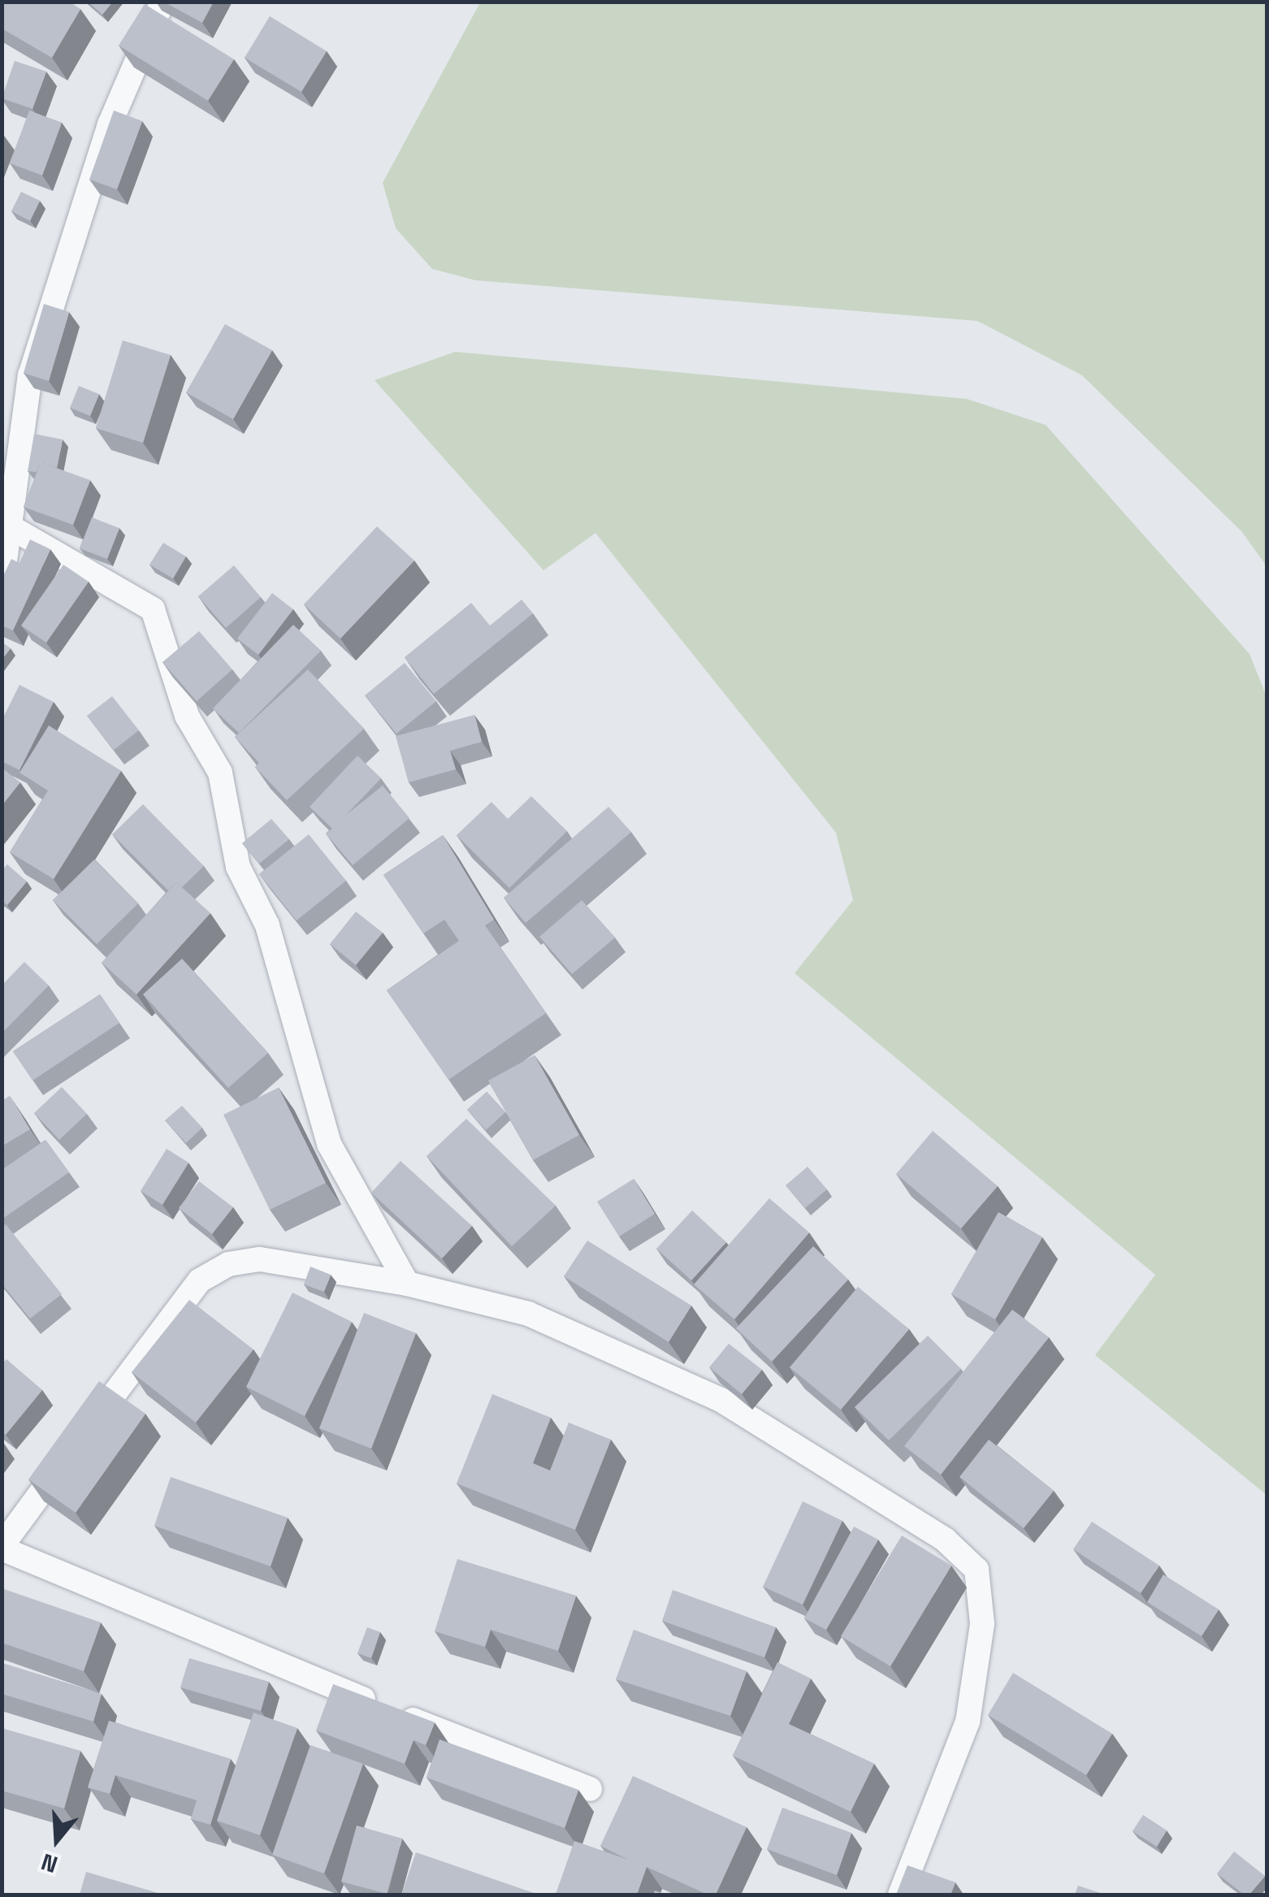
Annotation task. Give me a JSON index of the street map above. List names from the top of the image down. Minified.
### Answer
{"north":"bottom"}
